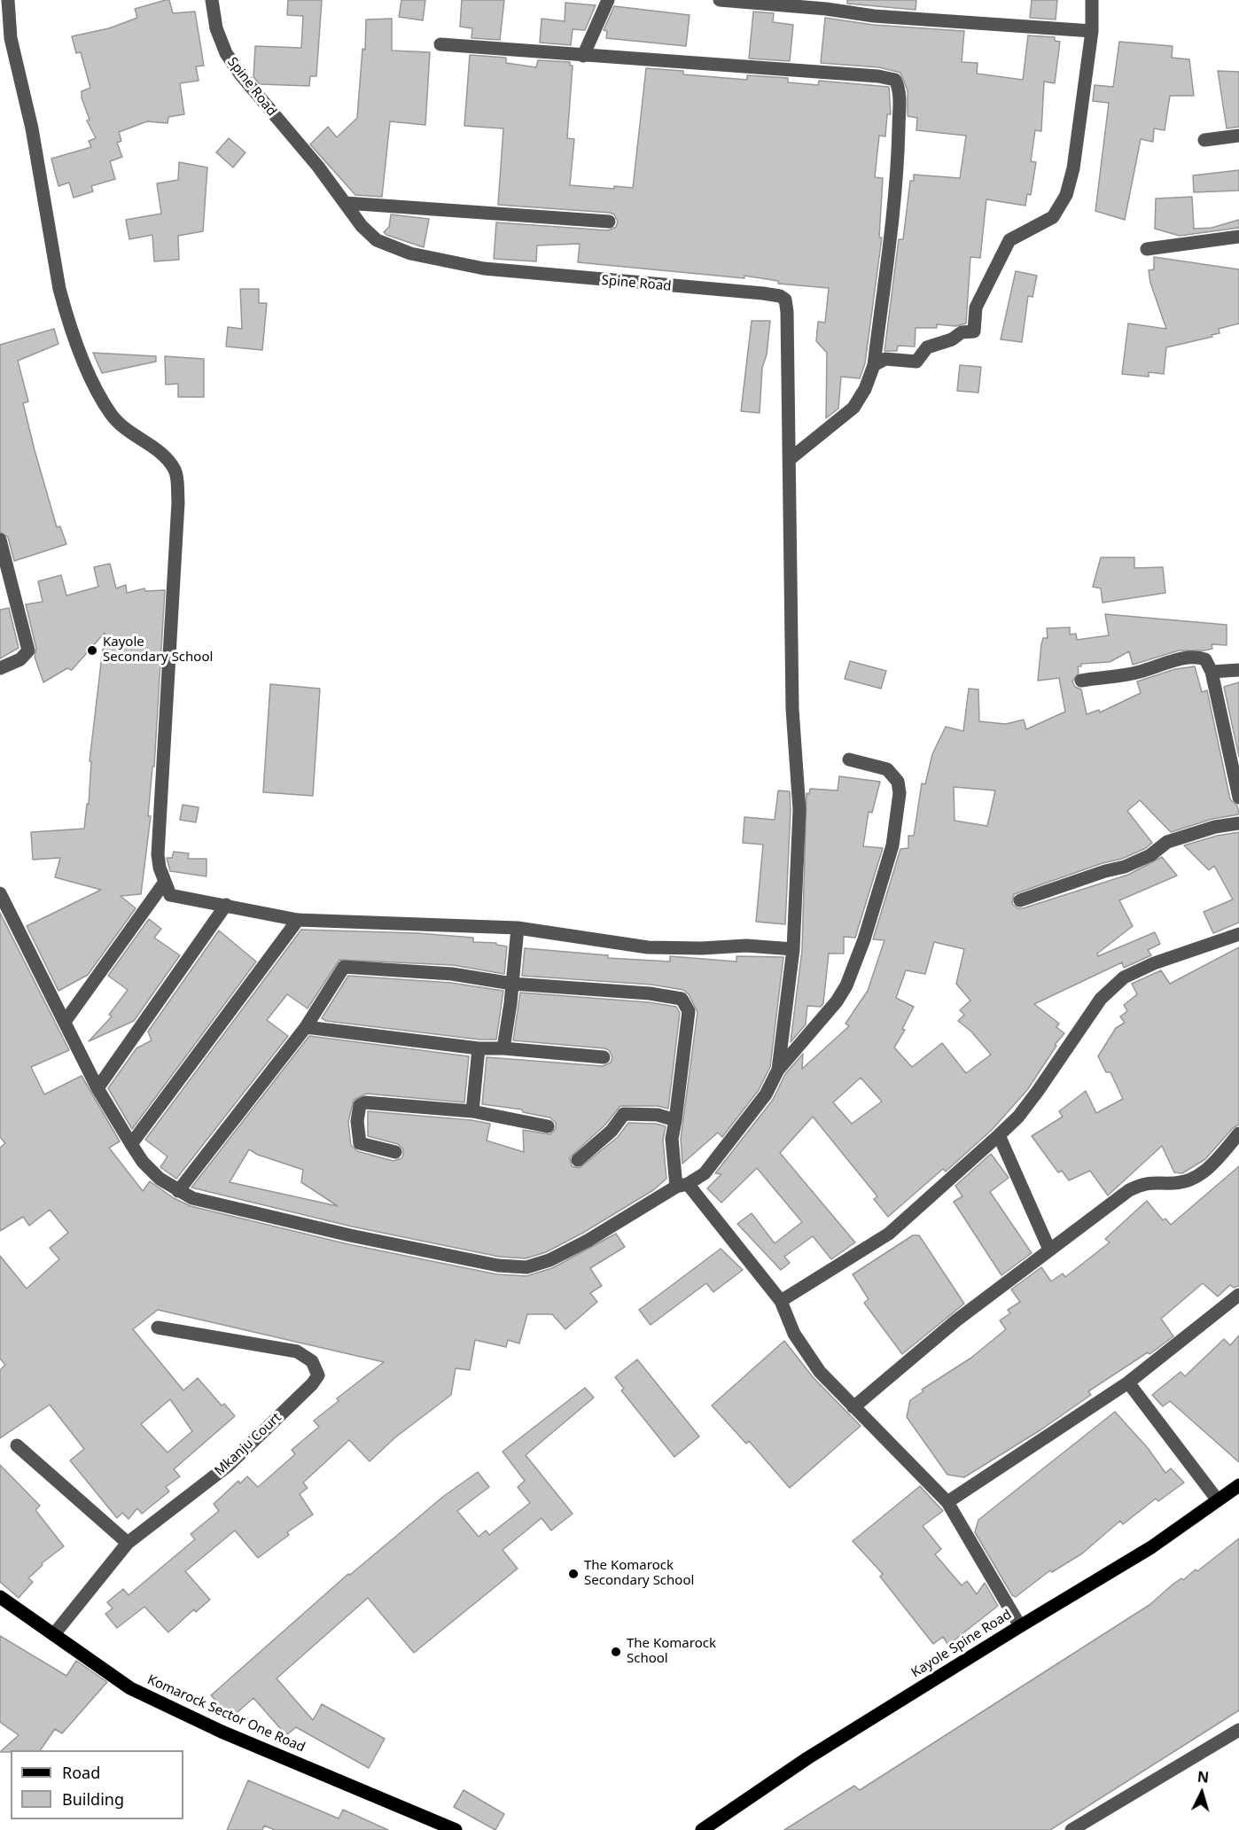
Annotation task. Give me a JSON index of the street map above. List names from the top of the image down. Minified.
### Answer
{"streets":{"main road":["Kayole Spine Road","Komarock Sector One Road"],"street":["Spine Road","Mkanju Court"]},"crossings":[["Mkanju Court","Komarock Sector One Road"]],"places":["Kayole Secondary School","The Komarock Secondary School","The Komarock School"],"legend":["Road","Building"],"north":"top"}
